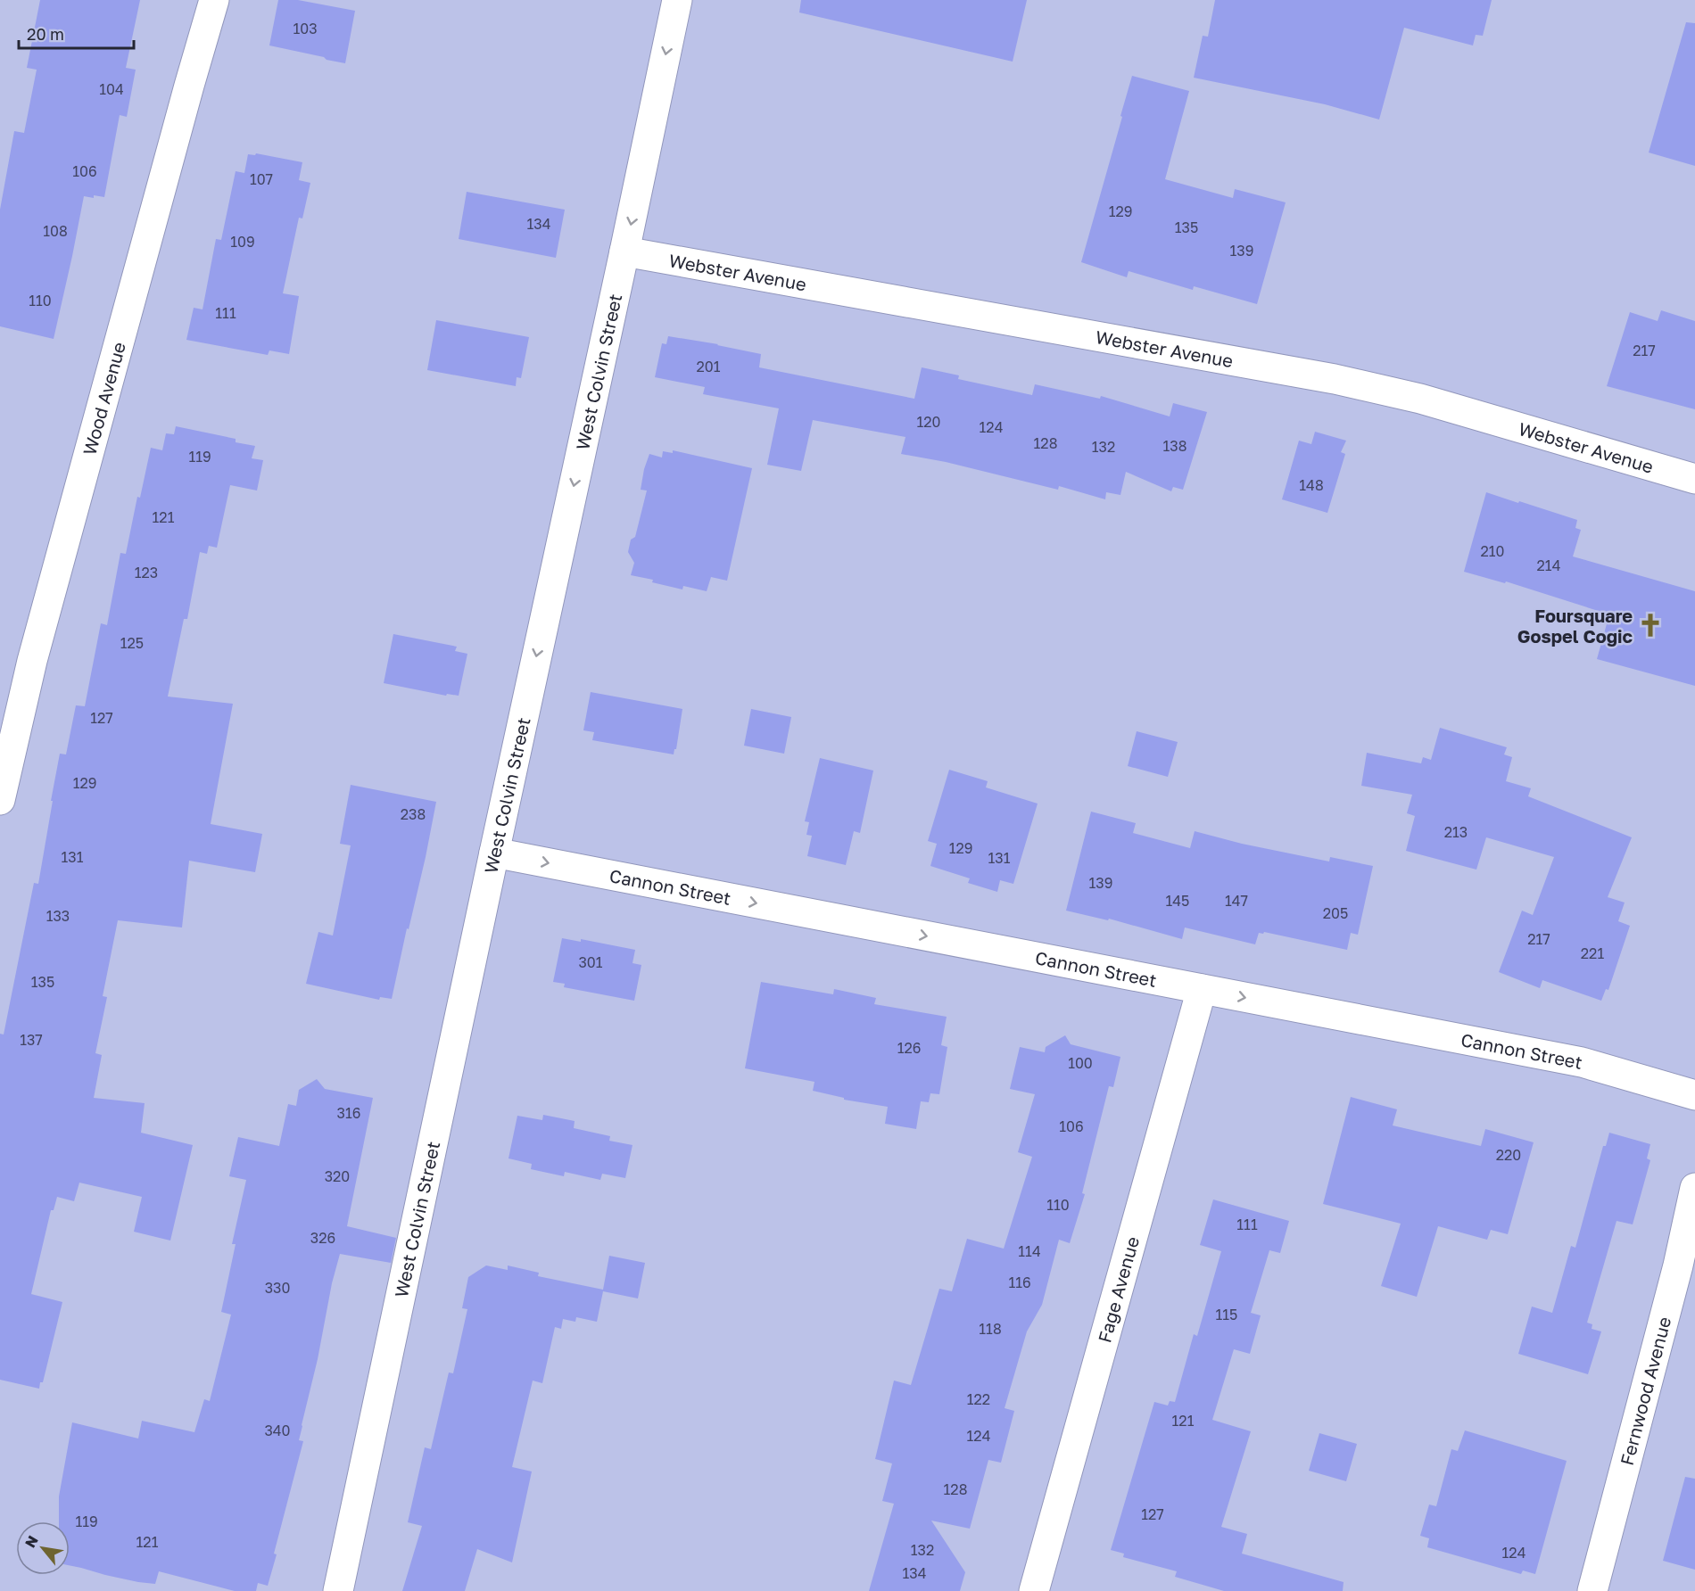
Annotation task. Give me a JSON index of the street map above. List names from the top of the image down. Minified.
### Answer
{"streets":{"street":["Webster Avenue","West Colvin Street","Wood Avenue","Cannon Street","Fage Avenue","Fernwood Avenue"]},"crossings":[["Webster Avenue","West Colvin Street"],["West Colvin Street","Cannon Street"],["Cannon Street","Fage Avenue"]],"one_way":["West Colvin Street","Cannon Street"],"places":{"church":["Foursquare Gospel Cogic"]},"house_numbers":["103","104","106","107","129","134","135","108","109","139","110","111","217","201","120","124","128","138","132","119","148","121","210","214","123","125","127","129","238","213","129","131","131","139","145","147","205","133","217","221","301","135","137","126","100","316","106","220","320","110","111","326","114","116","330","115","118","122","121","340","124","128","127","119","121","132","124","134"],"scale_bar":"20 m","north":"top left"}
